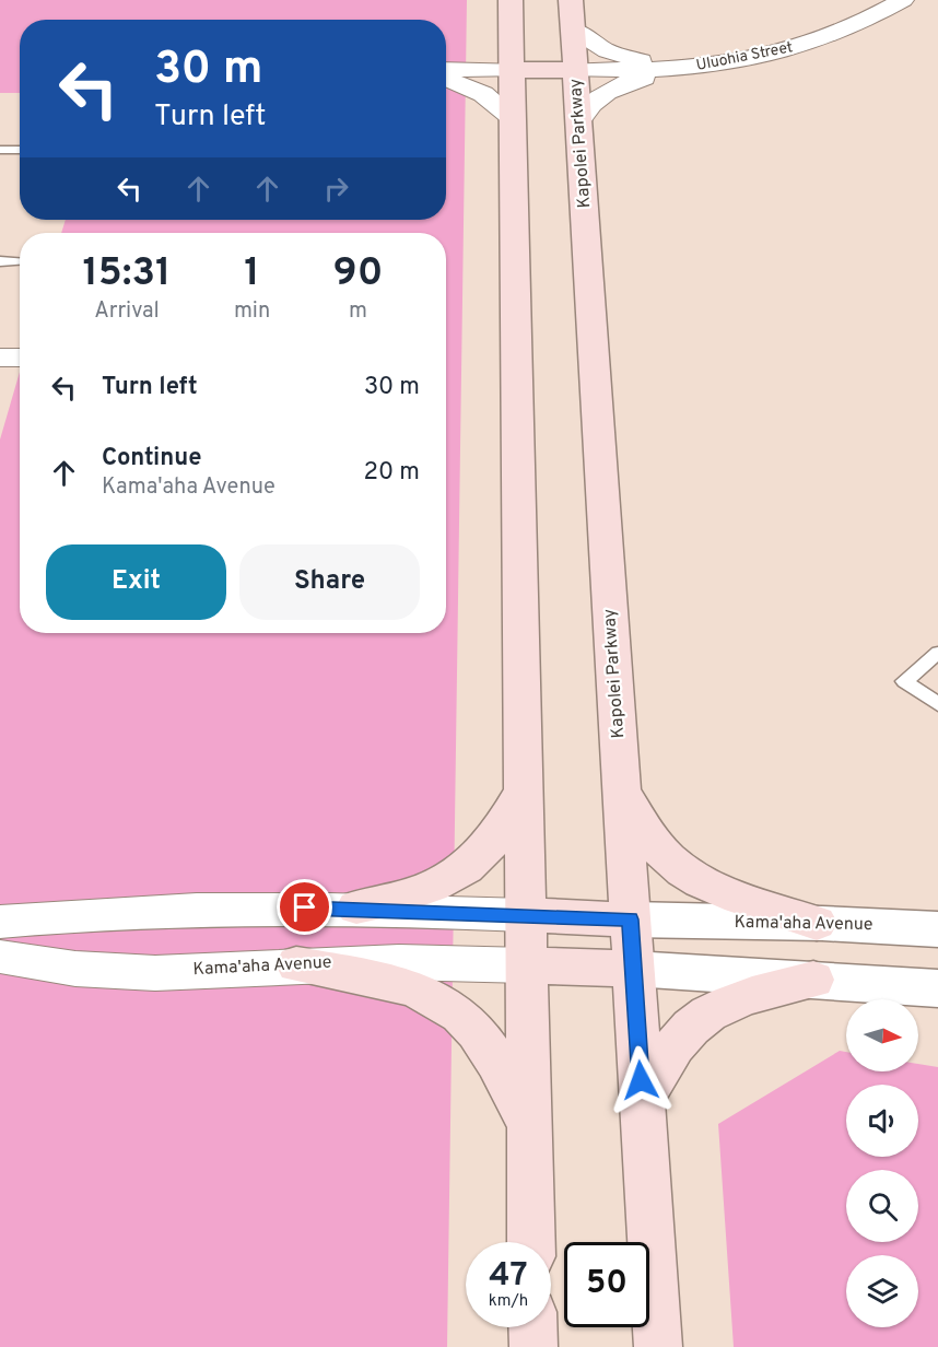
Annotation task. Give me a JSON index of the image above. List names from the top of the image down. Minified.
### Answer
{"streets":{"main road":["Kapolei Parkway"],"street":["Uluohia Street","Kama'aha Avenue"]},"crossings":[["Uluohia Street","Kapolei Parkway"],["Kapolei Parkway","Kama'aha Avenue"]],"north":"right","page":{"turn":["30 m","Turn left"],"eta":["15:31","Arrival","1","min","90","m"],"list":[{"name":"Turn left","value":"30 m"},{"name":"Continue","note":"Kama'aha Avenue","value":"20 m"}],"buttons":["Exit","Share"],"speed":"47 km/h","limit":"50"}}
